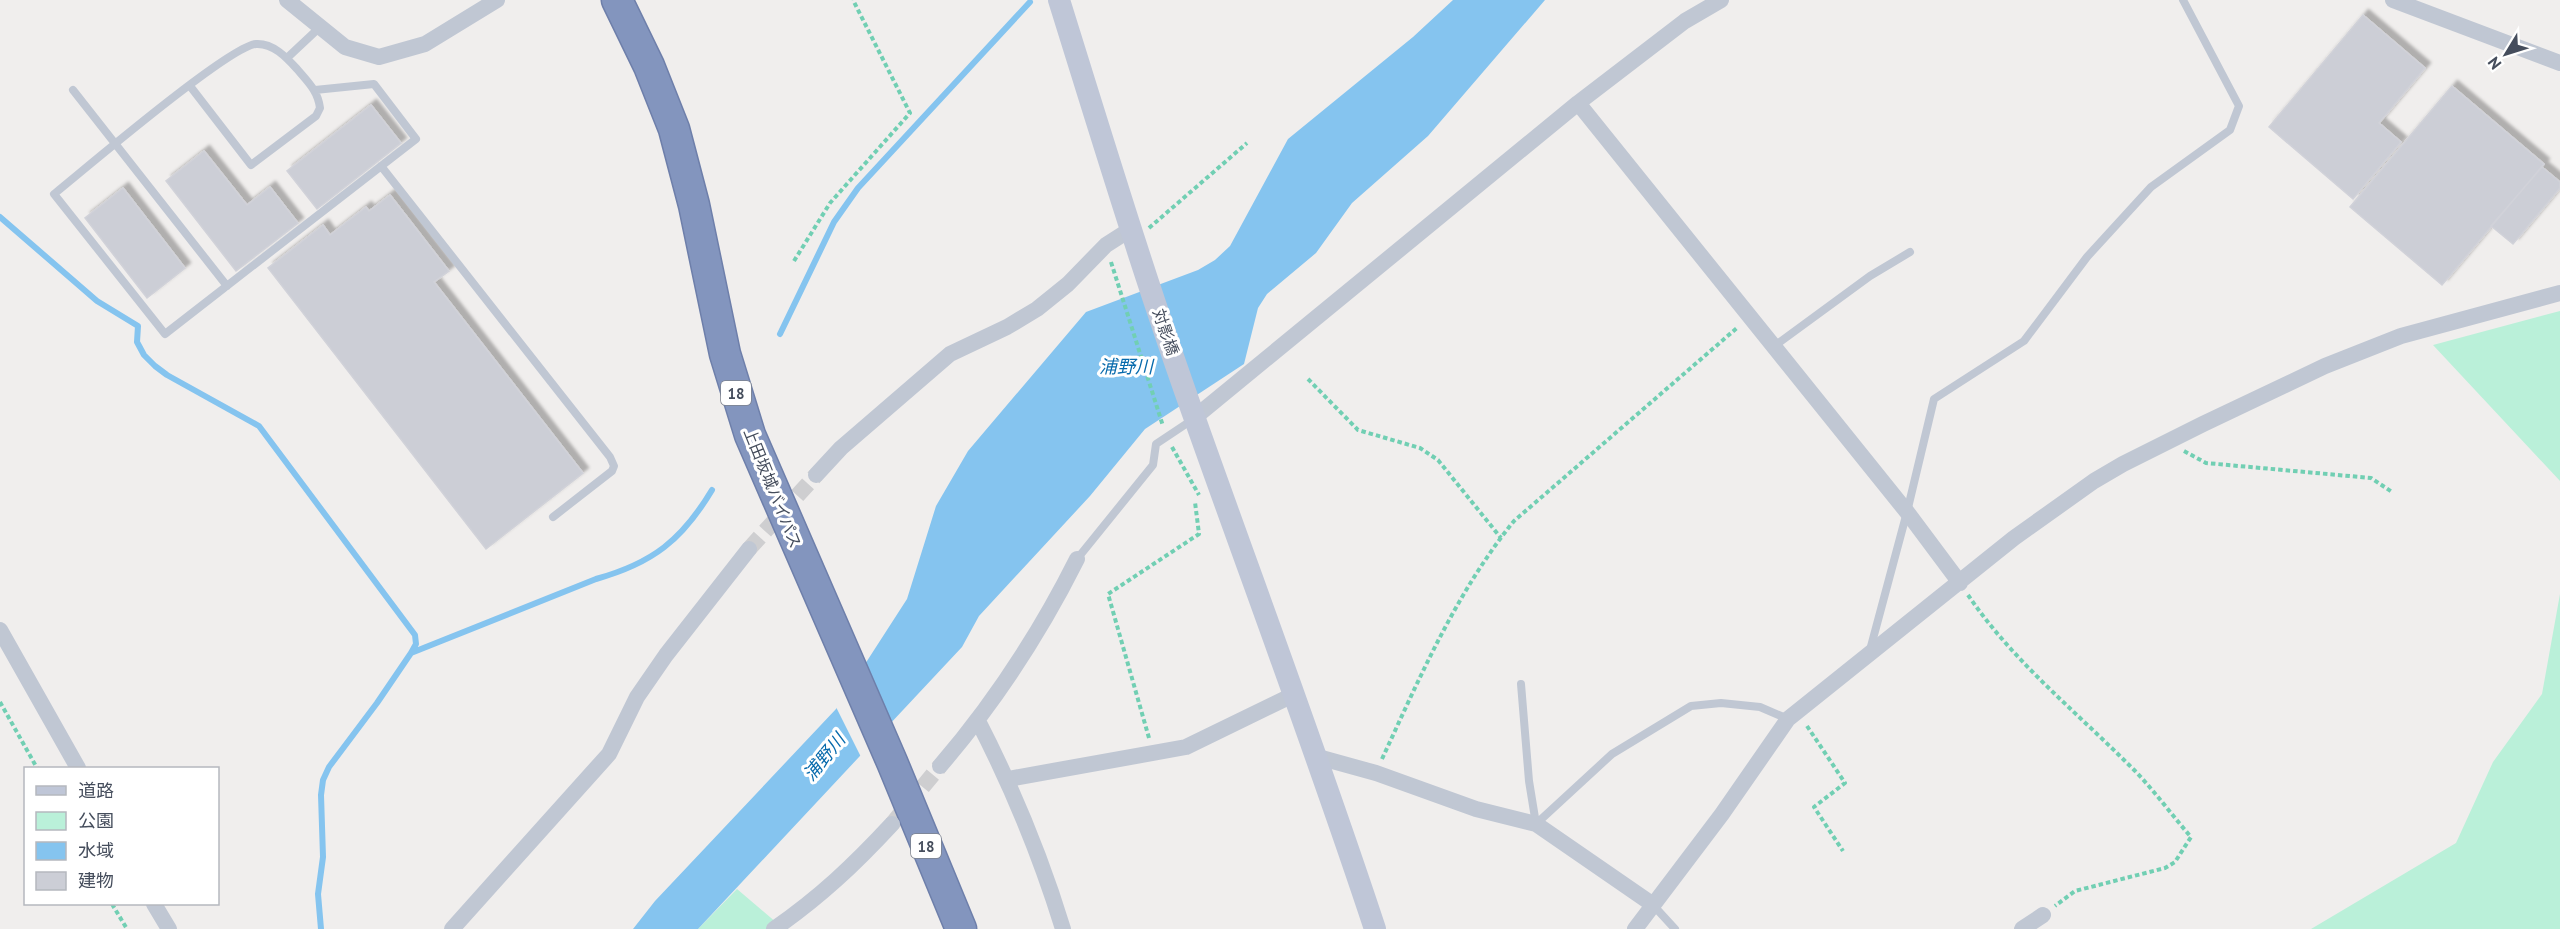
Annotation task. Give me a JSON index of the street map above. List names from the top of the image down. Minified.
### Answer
{"streets":{"highway":["18","上田坂城バイパス"],"street":["対影橋"]},"water":["浦野川"],"legend":["道路","公園","水域","建物"],"north":"bottom left"}
